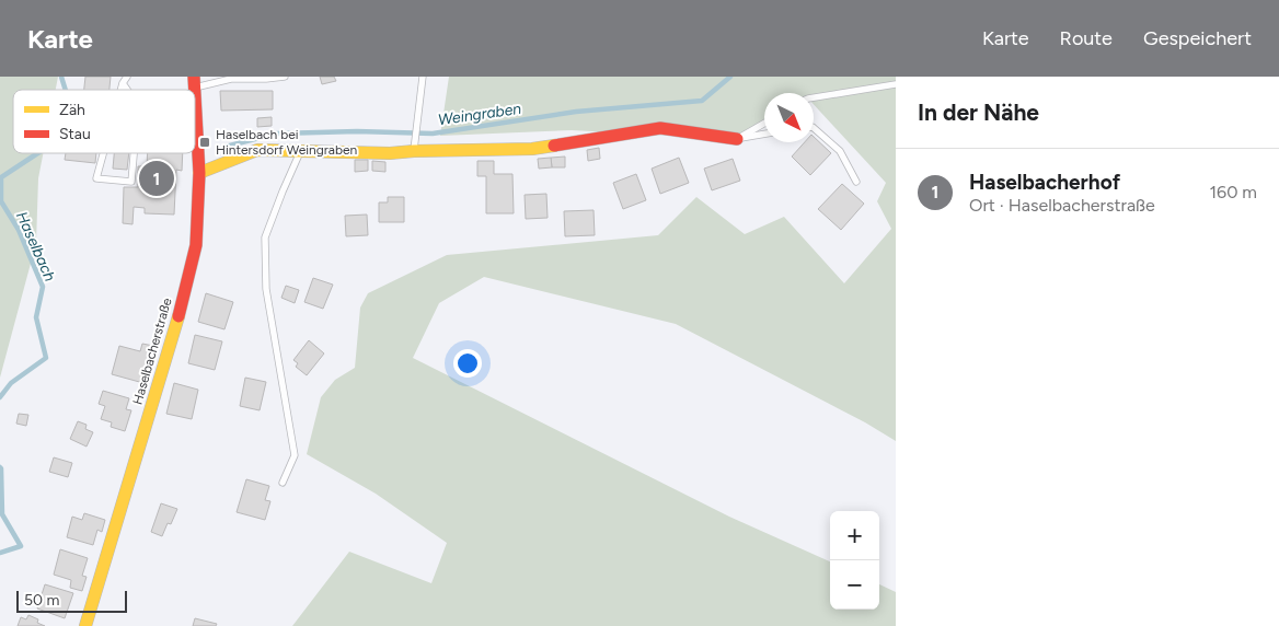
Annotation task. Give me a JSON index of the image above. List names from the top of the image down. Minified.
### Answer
{"streets":{"street":["Haselbacherstraße"]},"water":["Weingraben","Haselbach"],"places":{"transit":["Haselbach bei Hintersdorf Weingraben"]},"legend":["Zäh","Stau"],"scale_bar":"50 m","north":"bottom right","page":{"header":"Karte","nav":["Karte","Route","Gespeichert"],"heading":"In der Nähe","list":[{"mark":"1","name":"Haselbacherhof","note":"Ort · Haselbacherstraße","value":"160 m"}],"pins":"1","map_buttons":["+","−"],"scale":"50 m"}}
